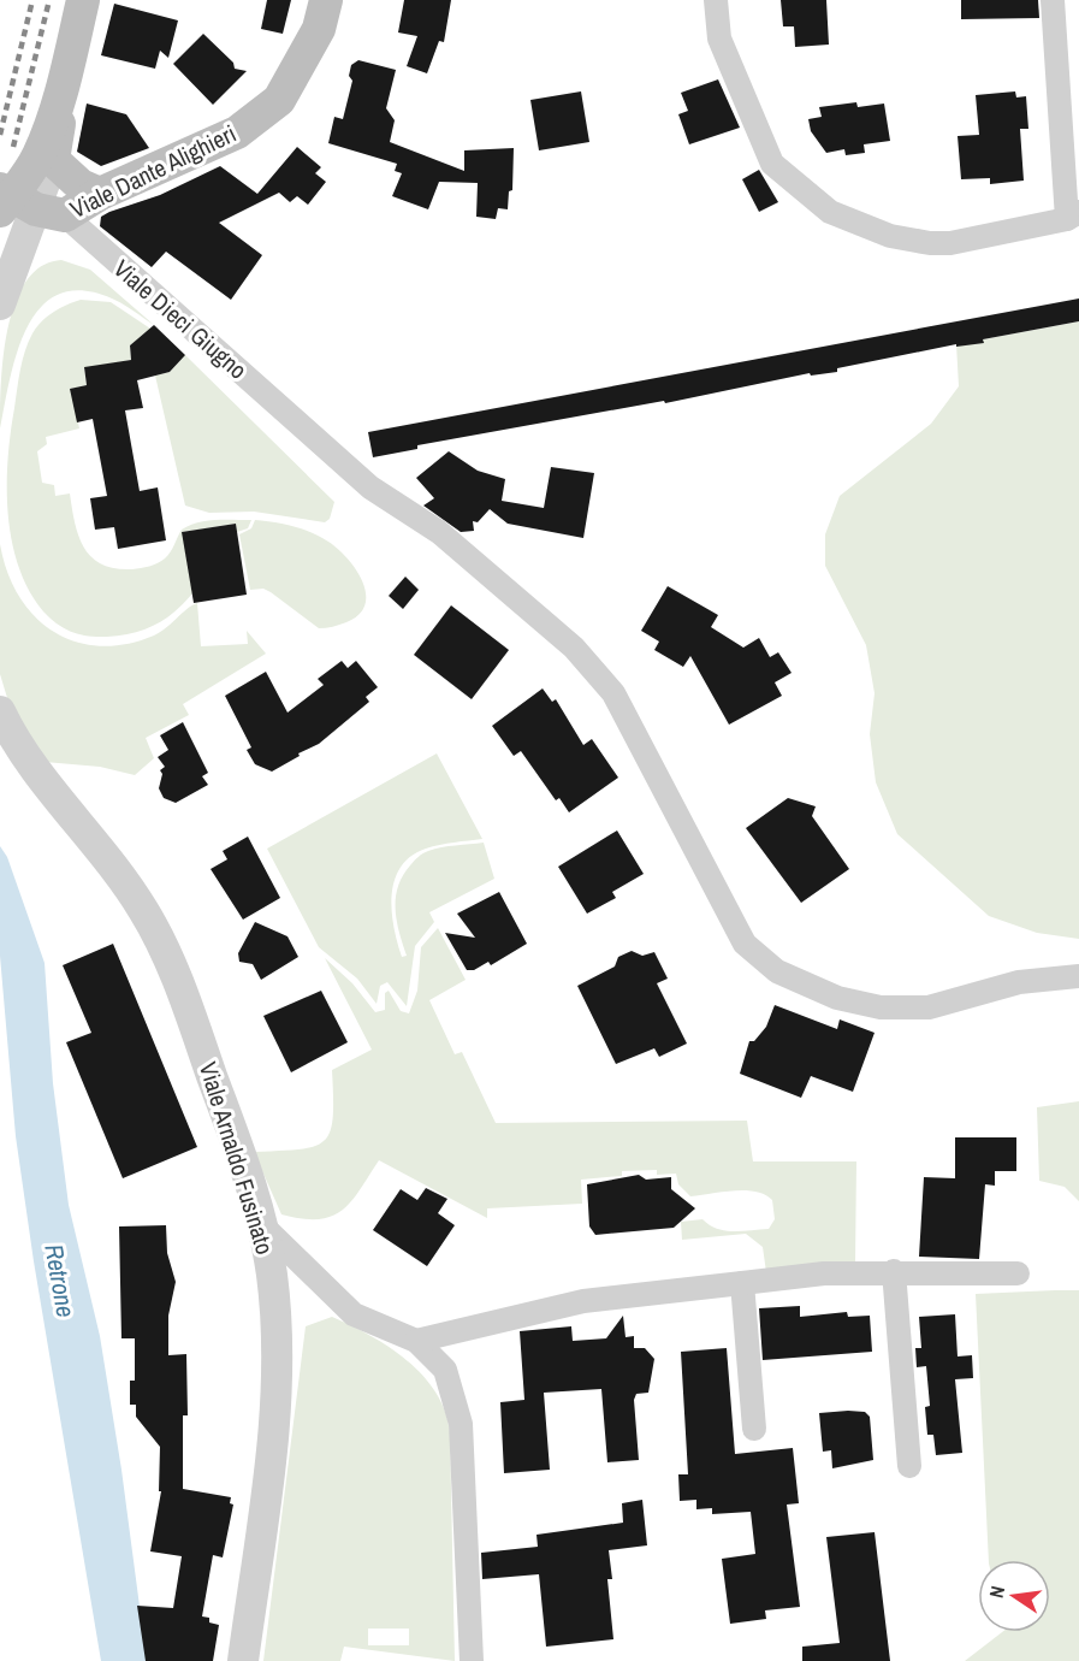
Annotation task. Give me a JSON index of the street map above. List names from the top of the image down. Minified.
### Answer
{"streets":{"main road":["Viale Dante Alighieri"],"street":["Viale Dieci Giugno","Viale Arnaldo Fusinato"]},"crossings":[["Viale Dante Alighieri","Viale Dieci Giugno"]],"water":["Retrone"],"north":"left"}
